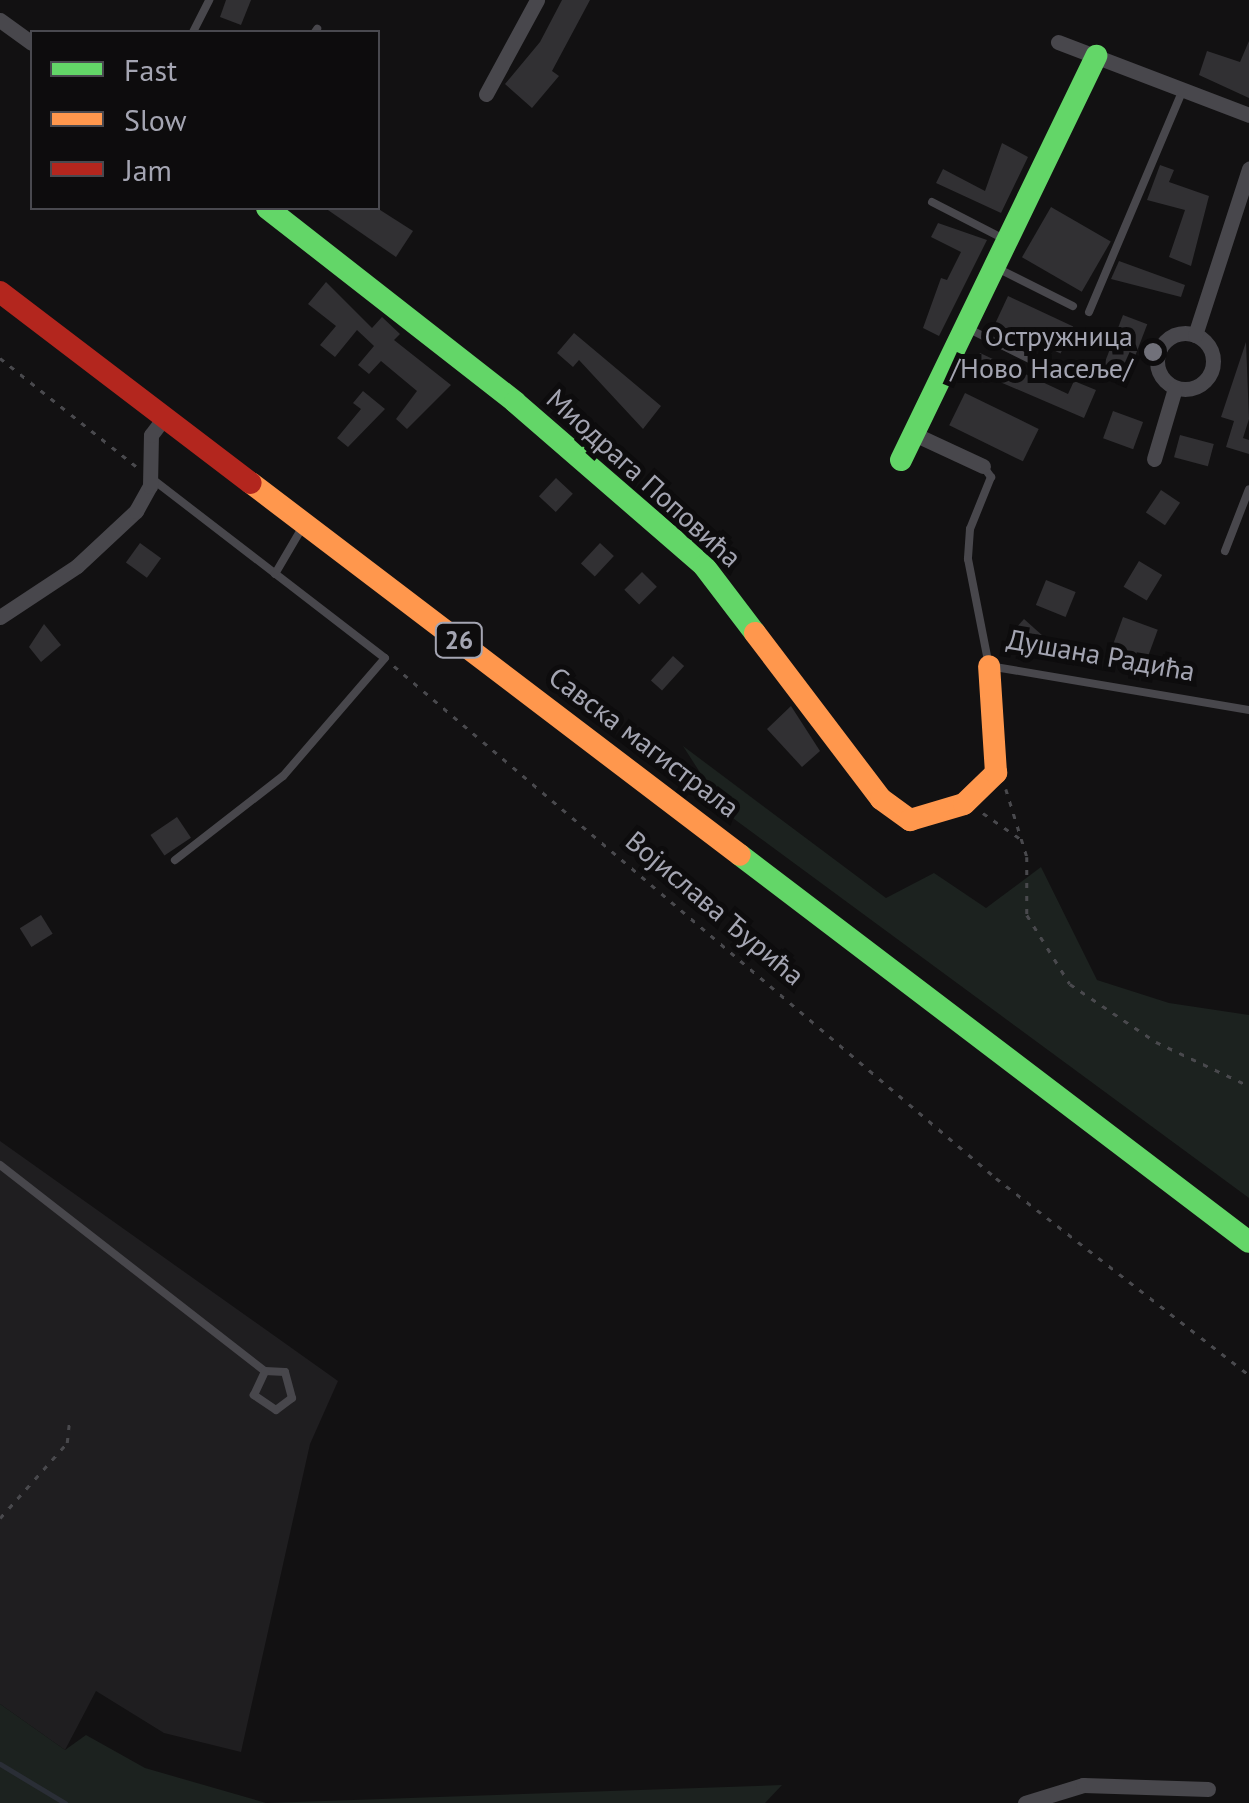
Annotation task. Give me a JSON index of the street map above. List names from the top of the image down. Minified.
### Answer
{"streets":{"main road":["Миодрага Поповића","26","Савска магистрала"],"street":["Душана Радића"],"path":["Војислава Ђурића"]},"places":["Остружница /Ново Насеље/"],"legend":["Fast","Slow","Jam"]}
